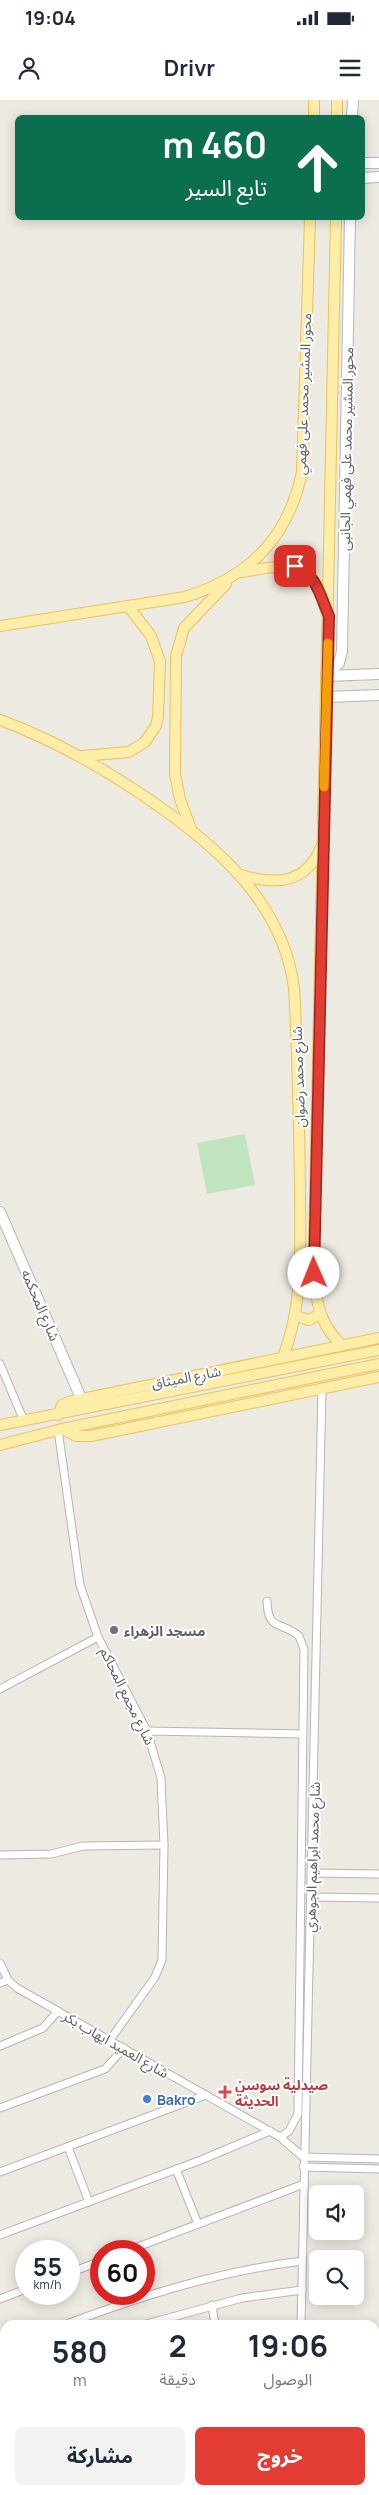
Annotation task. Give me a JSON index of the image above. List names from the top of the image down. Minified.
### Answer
{"streets":{"main road":["محور المشير محمد على فهمي","شارع محمد رضوان","شارع الميثاق"],"street":["محور المشير محمد على فهمي الجانبى","شارع المحكمه","شارع مجمع المحاكم","شارع محمد ابراهيم الجوهري","شارع العميد ايهاب بكر"]},"crossings":[["محور المشير محمد على فهمي","محور المشير محمد على فهمي الجانبى"],["محور المشير محمد على فهمي","شارع محمد رضوان"],["شارع محمد رضوان","شارع الميثاق"],["شارع المحكمه","شارع الميثاق"],["شارع مجمع المحاكم","شارع العميد ايهاب بكر"],["شارع محمد ابراهيم الجوهري","شارع العميد ايهاب بكر"]],"places":{"other":["مسجد الزهراء","Bakro"],"health":["صيدلية سوسن الحديثة"]},"page":{"status":"19:04","header":"Drivr","turn":["460 m","تابع السير"],"speed":"55 km/h","limit":"60","eta":["19:06","الوصول","2","دقيقة","580","m"],"buttons":["خروج","مشاركة"]}}
